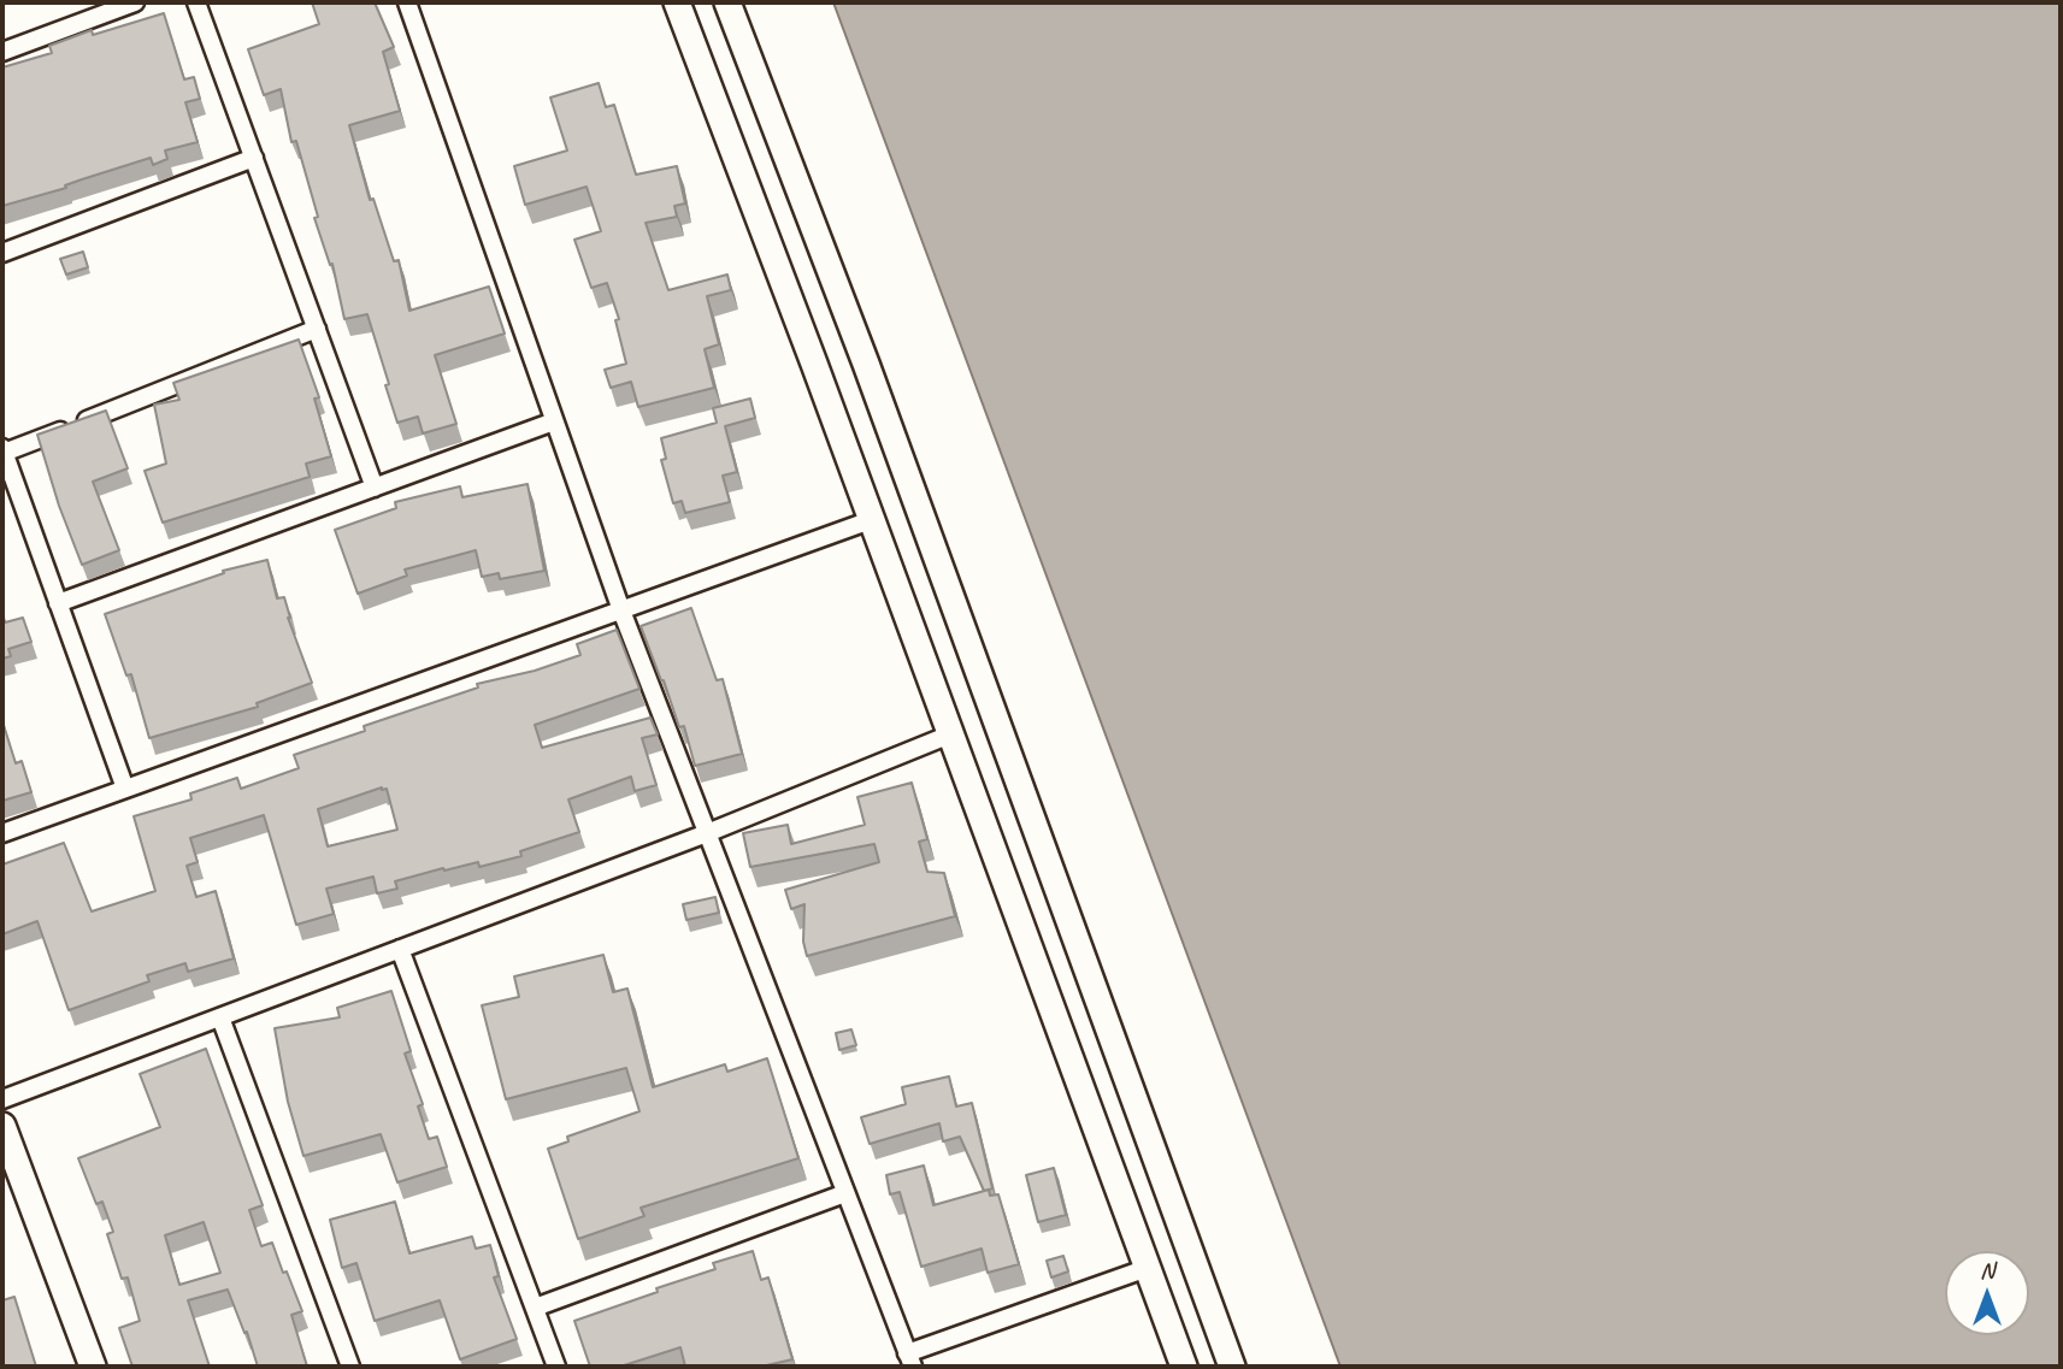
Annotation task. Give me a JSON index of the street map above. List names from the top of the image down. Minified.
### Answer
{"north":"top"}
